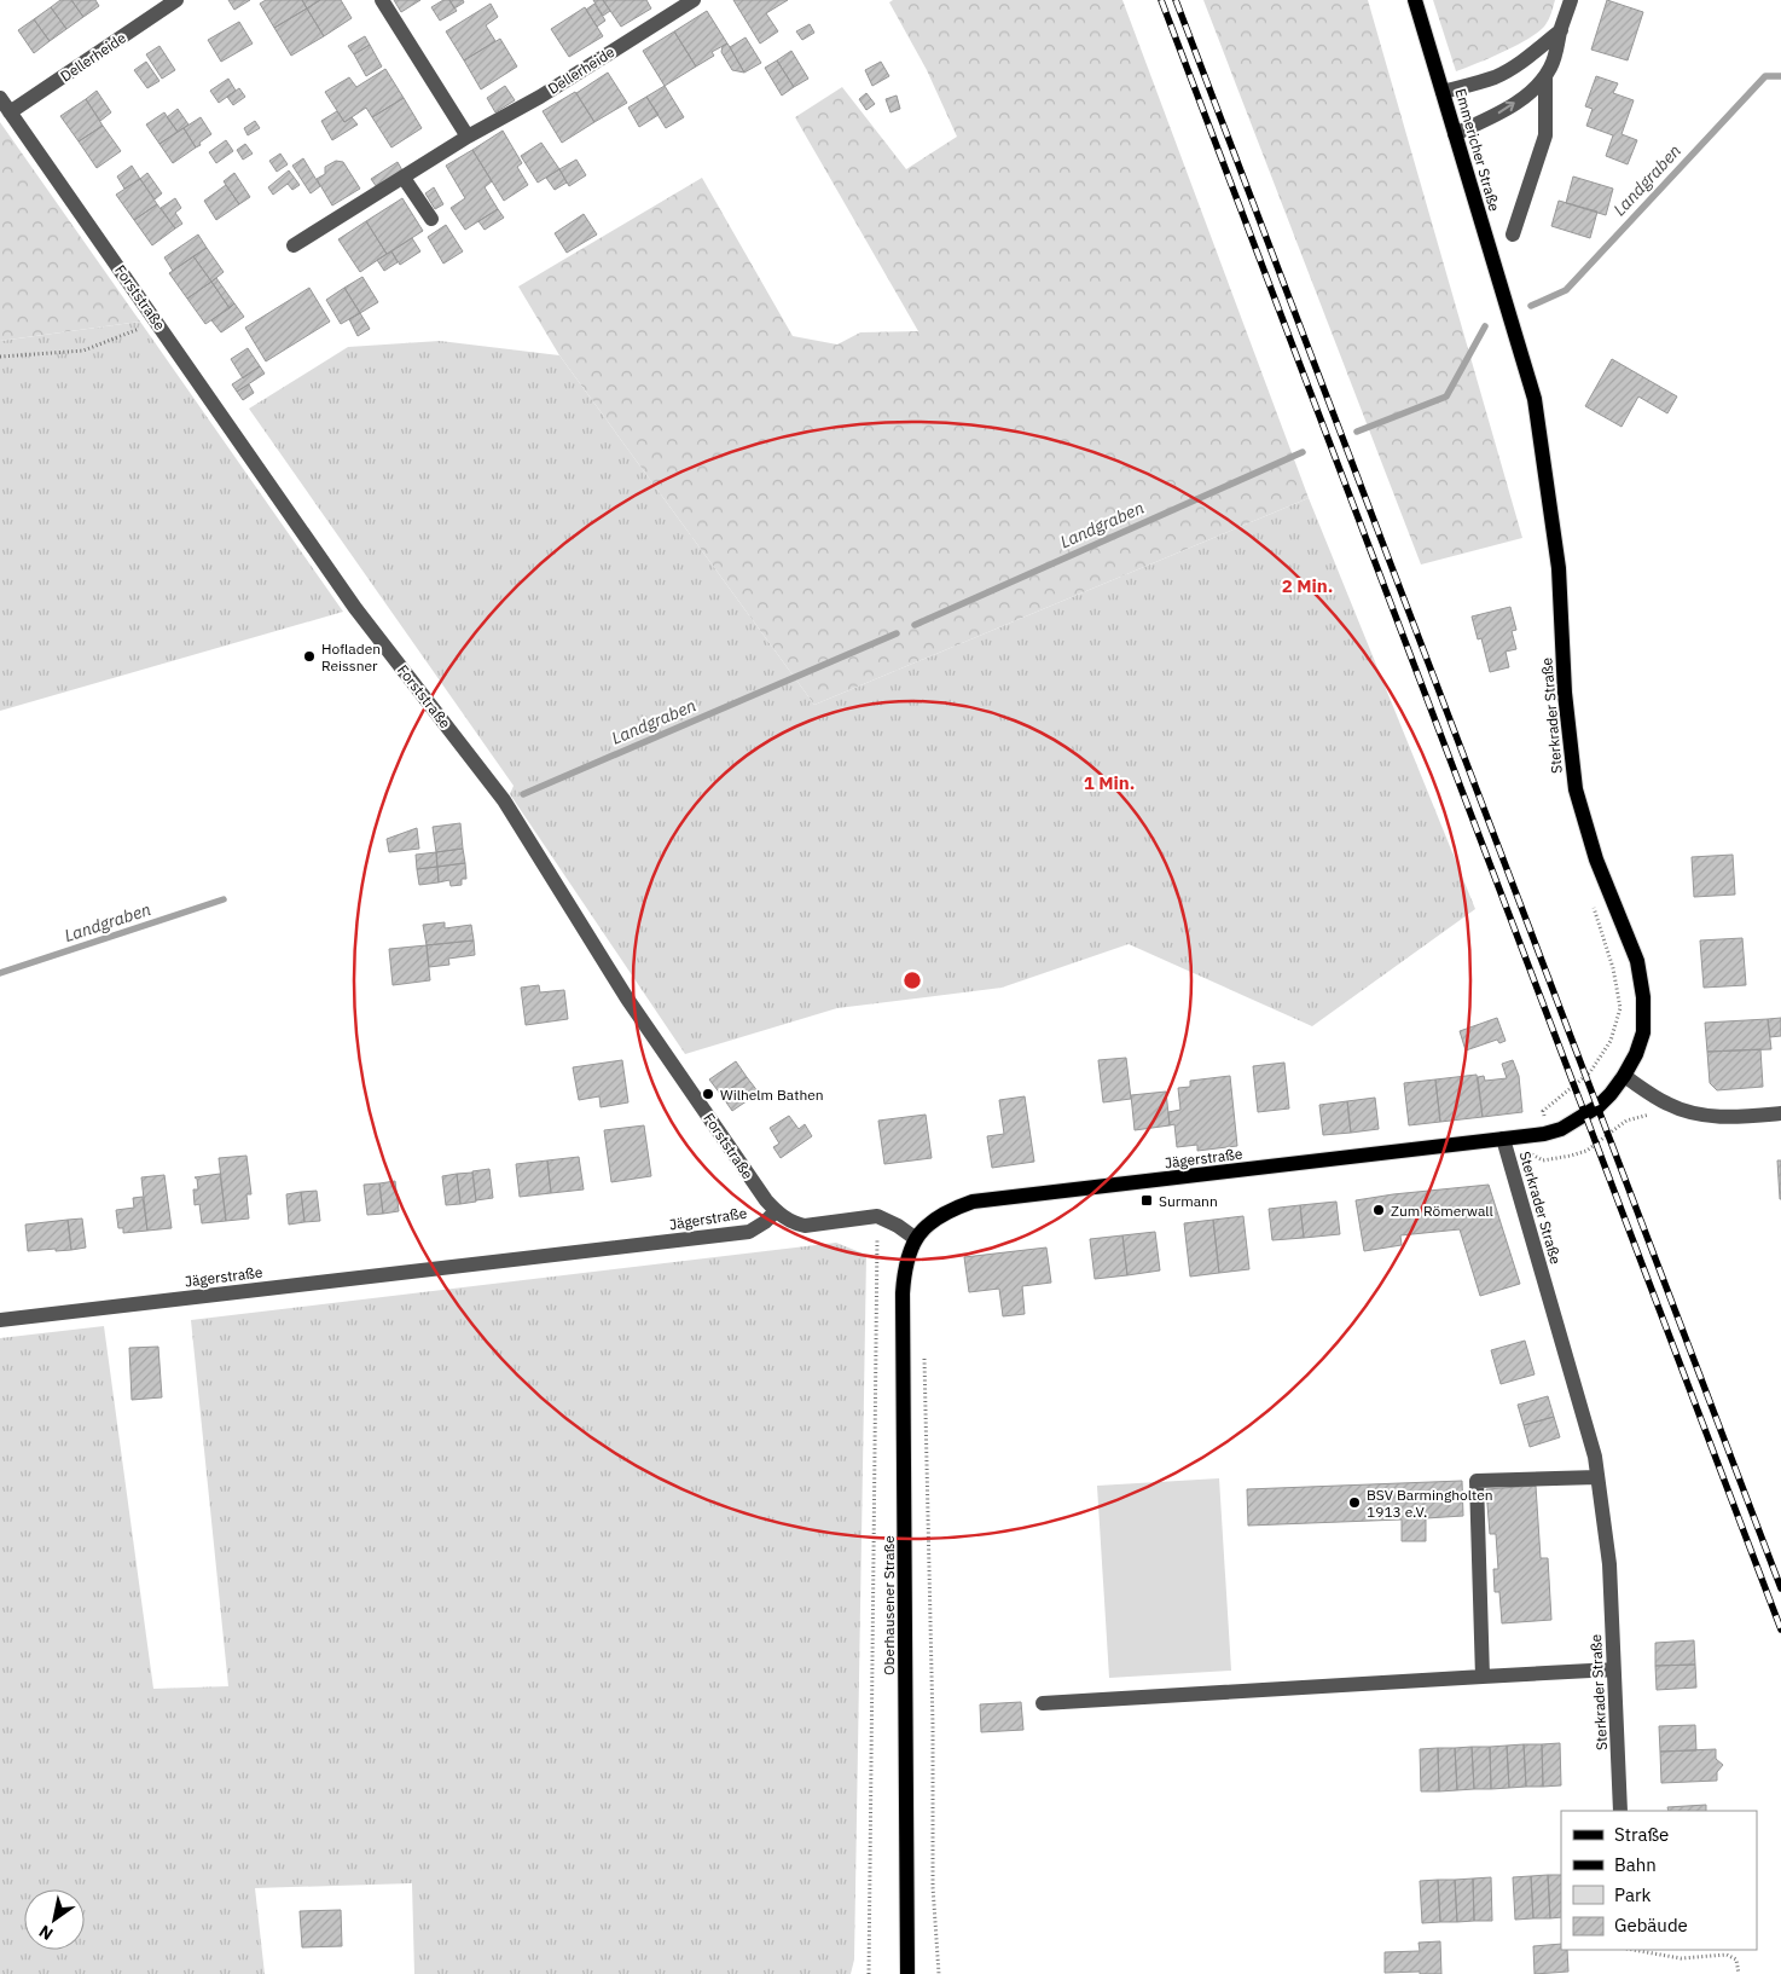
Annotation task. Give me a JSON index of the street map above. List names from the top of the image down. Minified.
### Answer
{"streets":{"main road":["Emmericher Straße","Sterkrader Straße","Jägerstraße","Oberhausener Straße"],"street":["Dellerheide","Forststraße"]},"crossings":[["Dellerheide","Forststraße"],["Emmericher Straße","Sterkrader Straße"],["Forststraße","Jägerstraße"],["Sterkrader Straße","Jägerstraße"],["Jägerstraße","Oberhausener Straße"]],"water":["Landgraben"],"places":{"other":["Hofladen Reissner","Wilhelm Bathen","Zum Römerwall","BSV Barmingholten 1913 e.V."],"transit":["Surmann"]},"legend":["Straße","Bahn","Park","Gebäude"],"north":"bottom left","rings":["2 Min.","1 Min."]}
